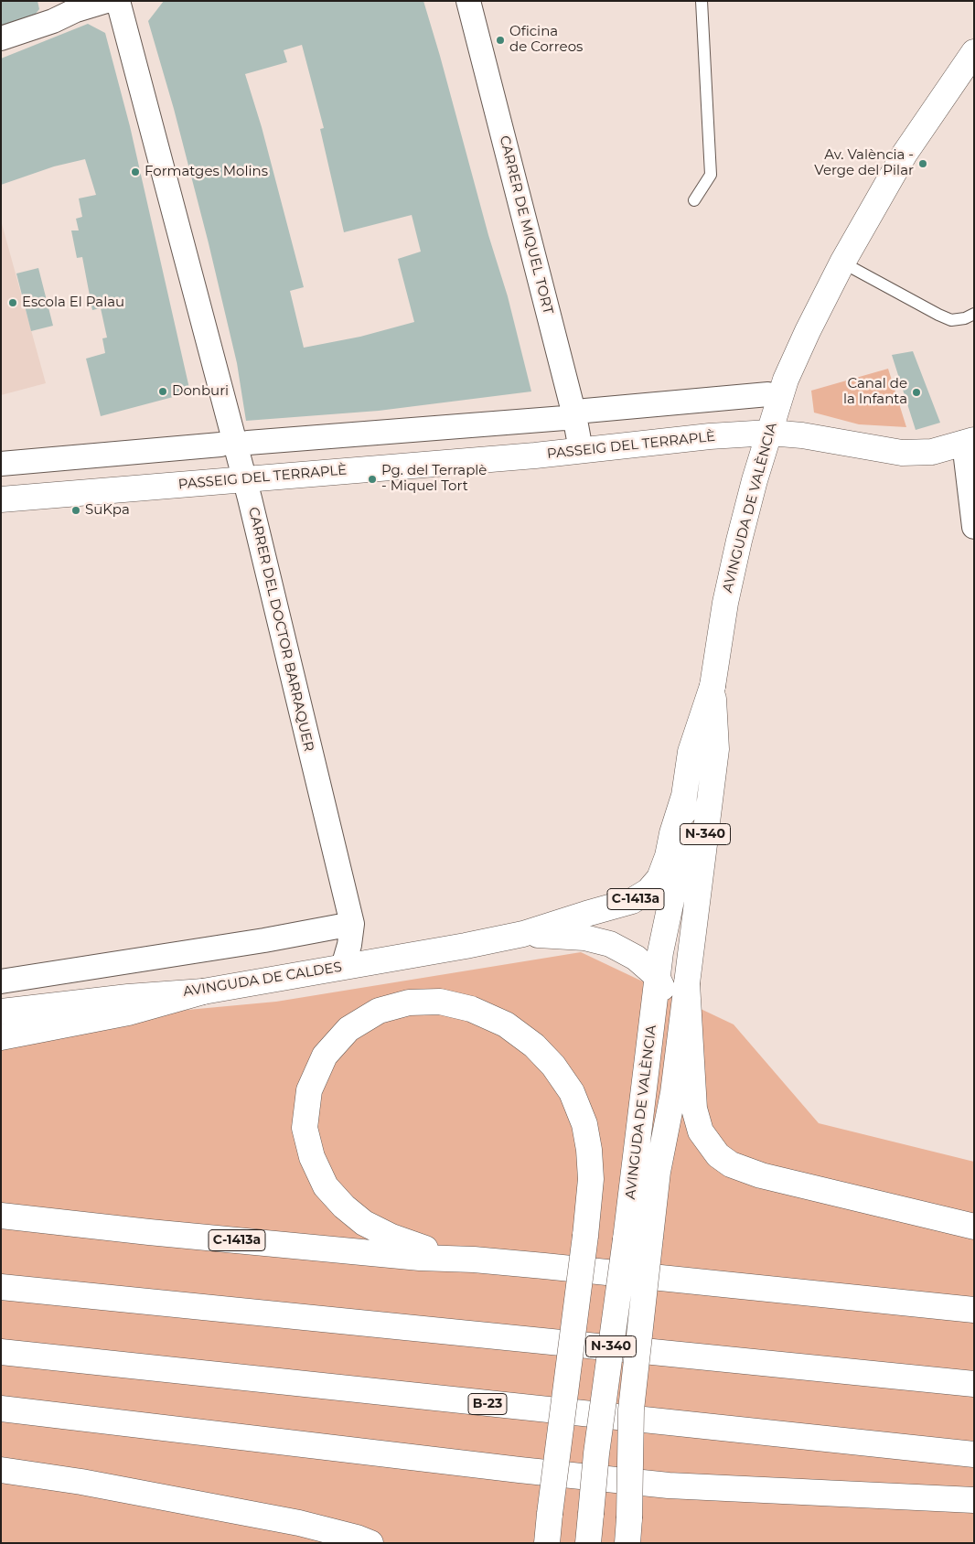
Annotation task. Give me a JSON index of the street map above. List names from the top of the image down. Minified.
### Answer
{"streets":{"main road":["PASSEIG DEL TERRAPLÈ","AVINGUDA DE VALÈNCIA","N-340","C-1413a","AVINGUDA DE CALDES","B-23"],"street":["CARRER DE MIQUEL TORT","CARRER DEL DOCTOR BARRAQUER"]},"crossings":[["CARRER DE MIQUEL TORT","PASSEIG DEL TERRAPLÈ"],["PASSEIG DEL TERRAPLÈ","AVINGUDA DE VALÈNCIA"],["PASSEIG DEL TERRAPLÈ","CARRER DEL DOCTOR BARRAQUER"],["AVINGUDA DE VALÈNCIA","AVINGUDA DE CALDES"],["CARRER DEL DOCTOR BARRAQUER","AVINGUDA DE CALDES"]],"places":["Oficina de Correos","Av. València - Verge del Pilar","Formatges Molins","Escola El Palau","Donburi","Canal de la Infanta","Pg. del Terraplè - Miquel Tort","SuKpa"]}
